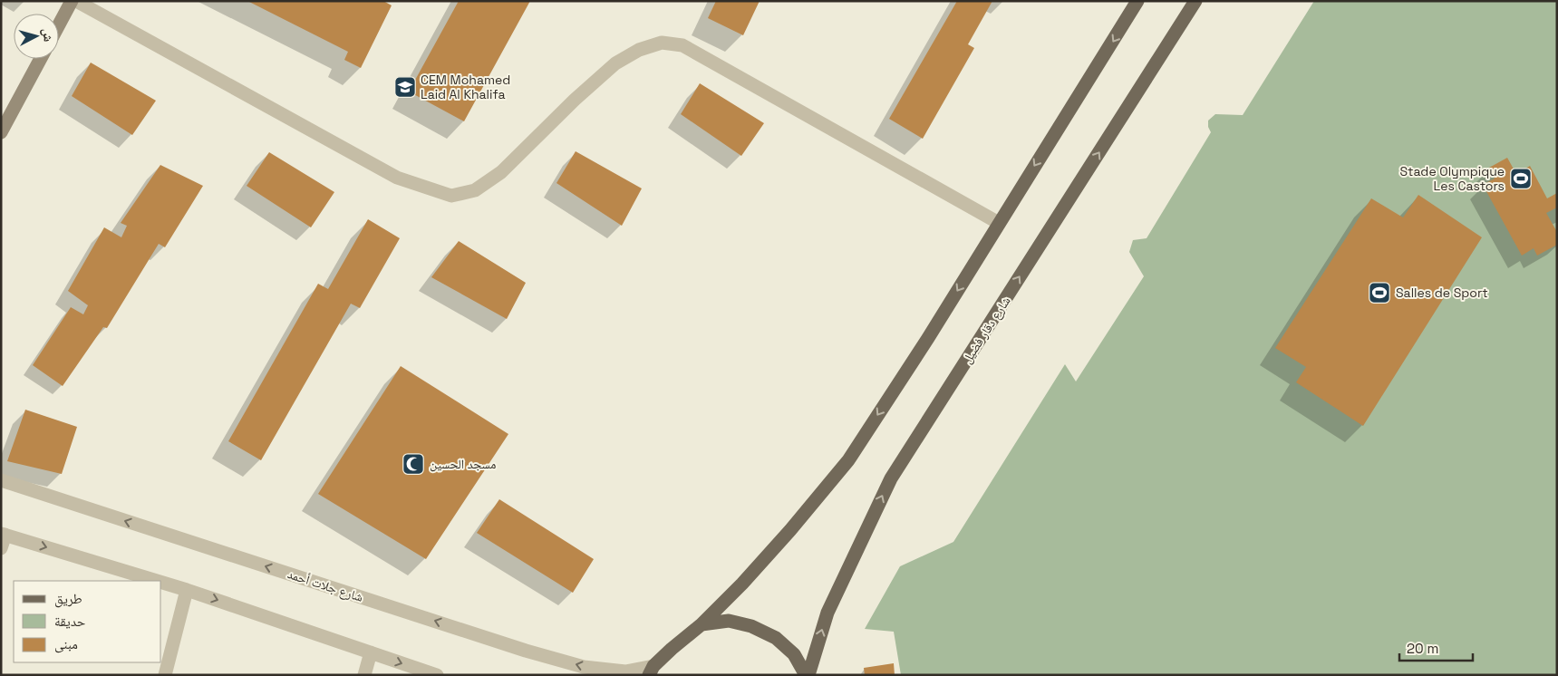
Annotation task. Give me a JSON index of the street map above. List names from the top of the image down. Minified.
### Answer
{"streets":{"main road":["شارع دقار فضيل"],"street":["شارع جلات أحمد"]},"places":{"school or university":["CEM Mohamed Laid Al Khalifa"],"sports":["Stade Olympique Les Castors","Salles de Sport"],"mosque":["مسجد الحسين"]},"legend":["طريق","حديقة","مبنى"],"scale_bar":"20 m","north":"right"}
